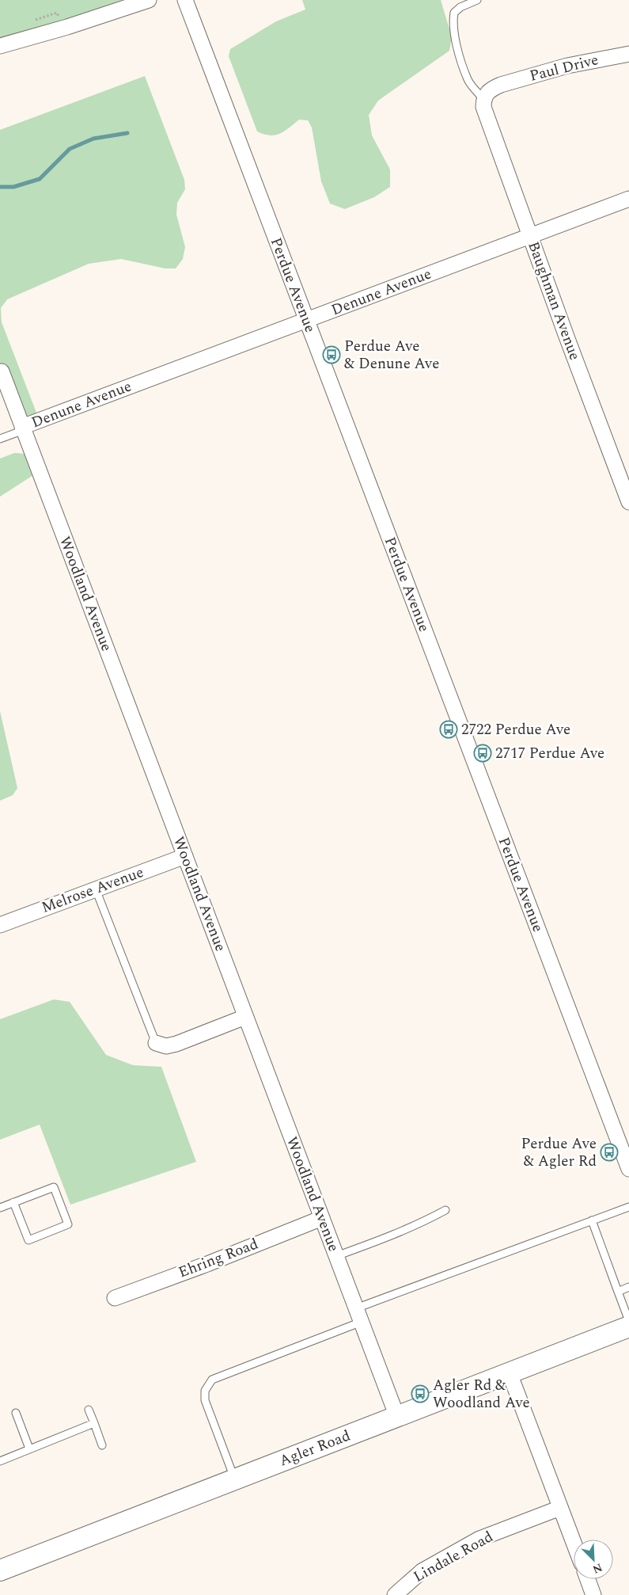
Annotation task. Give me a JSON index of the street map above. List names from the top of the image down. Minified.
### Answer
{"streets":{"main road":["Agler Road"],"street":["Paul Drive","Perdue Avenue","Denune Avenue","Baughman Avenue","Woodland Avenue","Melrose Avenue","Ehring Road","Lindale Road"]},"crossings":[["Paul Drive","Baughman Avenue"],["Perdue Avenue","Denune Avenue"],["Denune Avenue","Baughman Avenue"],["Denune Avenue","Woodland Avenue"],["Woodland Avenue","Melrose Avenue"],["Woodland Avenue","Ehring Road"],["Woodland Avenue","Agler Road"]],"places":{"bus stop":["Perdue Ave & Denune Ave","2722 Perdue Ave","2717 Perdue Ave","Perdue Ave & Agler Rd","Agler Rd & Woodland Ave"]},"north":"bottom right"}
